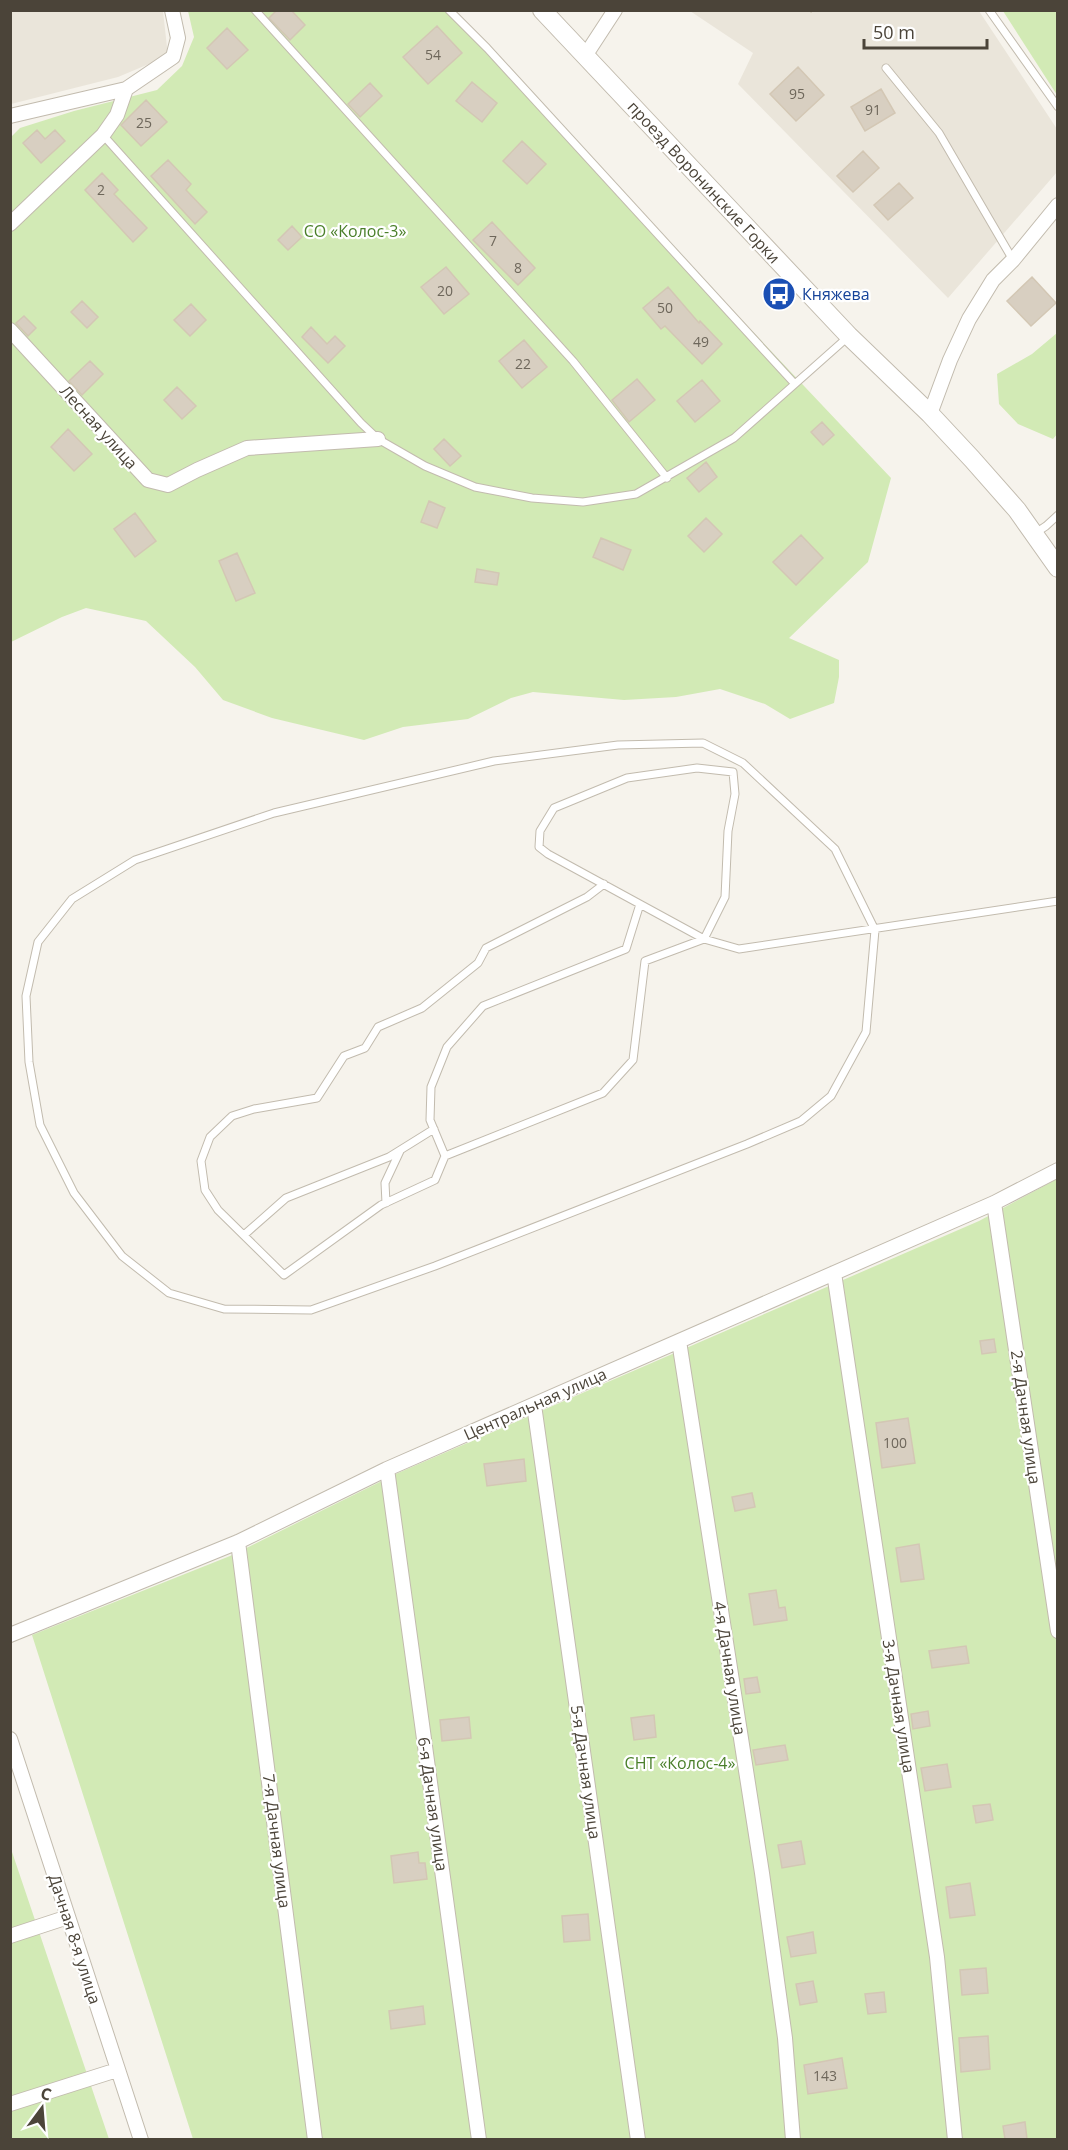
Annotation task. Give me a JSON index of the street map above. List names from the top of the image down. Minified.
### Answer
{"streets":{"street":["проезд Воронинские Горки","Лесная улица","Центральная улица","2-я Дачная улица","4-я Дачная улица","3-я Дачная улица","5-я Дачная улица","6-я Дачная улица","7-я Дачная улица","Дачная 8-я улица"]},"crossings":[["Центральная улица","2-я Дачная улица"],["Центральная улица","4-я Дачная улица"],["Центральная улица","3-я Дачная улица"],["Центральная улица","5-я Дачная улица"],["Центральная улица","6-я Дачная улица"],["Центральная улица","7-я Дачная улица"]],"parks":["СО «Колос-3»","СНТ «Колос-4»"],"places":{"bus stop":["Княжева"]},"house_numbers":["54","95","91","25","2","7","8","20","50","49","22","100","143"],"scale_bar":"50 m","north":"top"}
